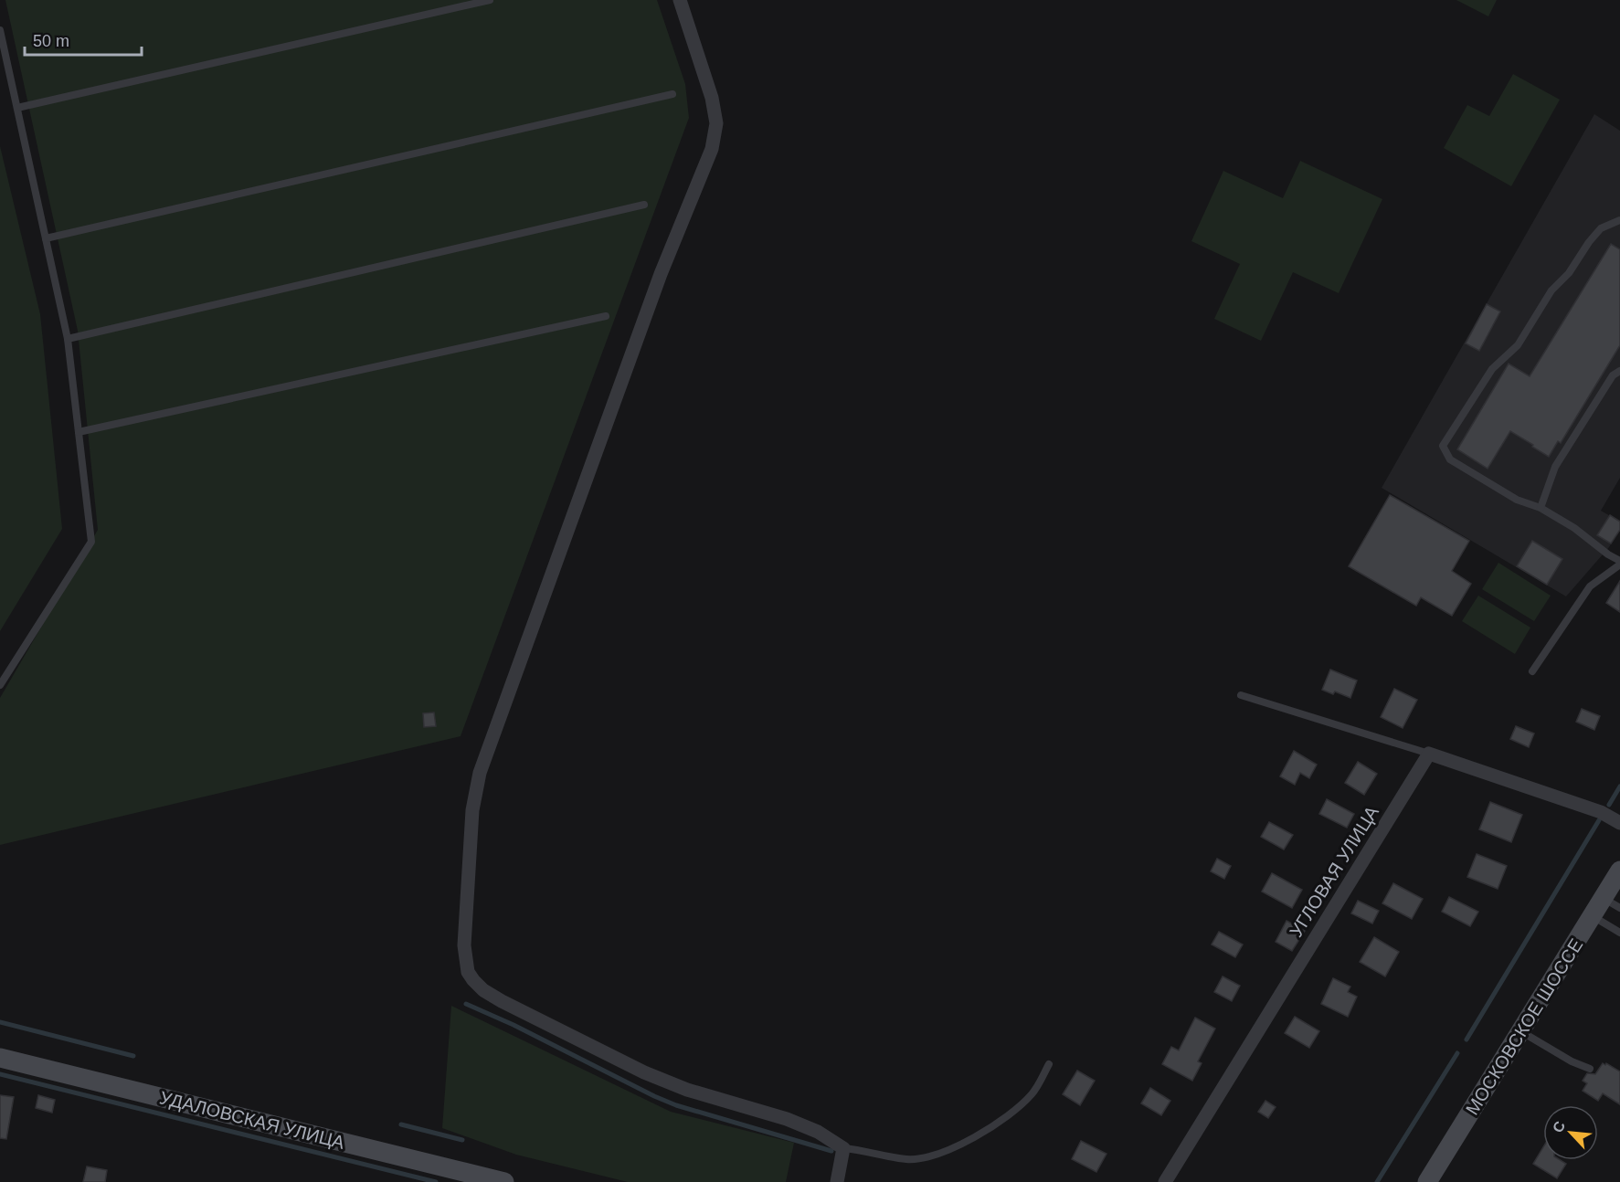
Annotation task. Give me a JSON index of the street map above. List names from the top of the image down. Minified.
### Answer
{"streets":{"main road":["МОСКОВСКОЕ ШОССЕ","УДАЛОВСКАЯ УЛИЦА"],"street":["УГЛОВАЯ УЛИЦА"]},"scale_bar":"50 m","north":"top left"}
